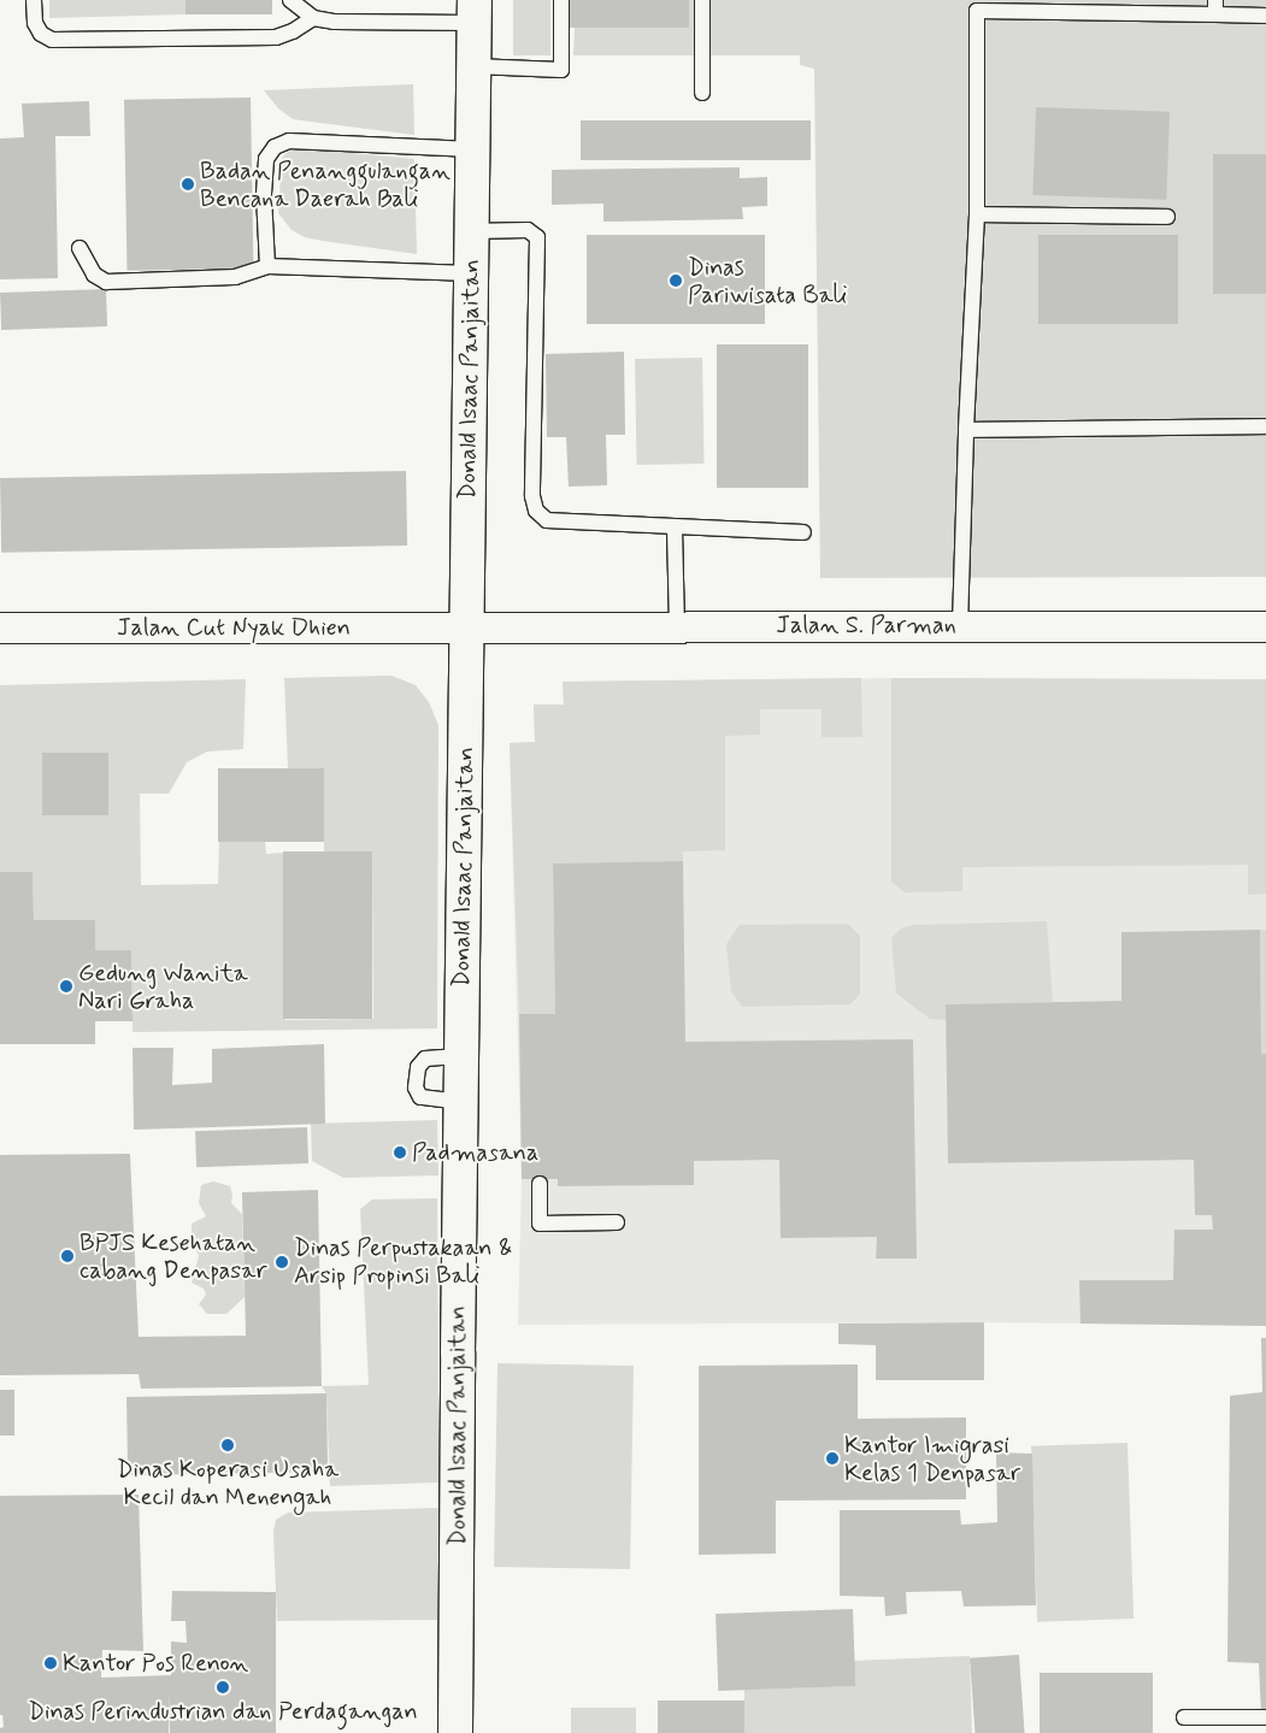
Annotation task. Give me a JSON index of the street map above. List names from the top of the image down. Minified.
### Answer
{"streets":{"street":["Donald Isaac Panjaitan","Jalan S. Parman","Jalan Cut Nyak Dhien"]},"crossings":[["Donald Isaac Panjaitan","Jalan S. Parman"],["Donald Isaac Panjaitan","Jalan Cut Nyak Dhien"],["Jalan S. Parman","Jalan Cut Nyak Dhien"]],"places":["Badan Penanggulangan Bencana Daerah Bali","Dinas Pariwisata Bali","Gedung Wanita Nari Graha","Padmasana","BPJS Kesehatan cabang Denpasar","Dinas Perpustakaan & Arsip Propinsi Bali","Dinas Koperasi Usaha Kecil dan Menengah","Kantor Imigrasi Kelas 1 Denpasar","Kantor Pos Renon","Dinas Perindustrian dan Perdagangan"]}
